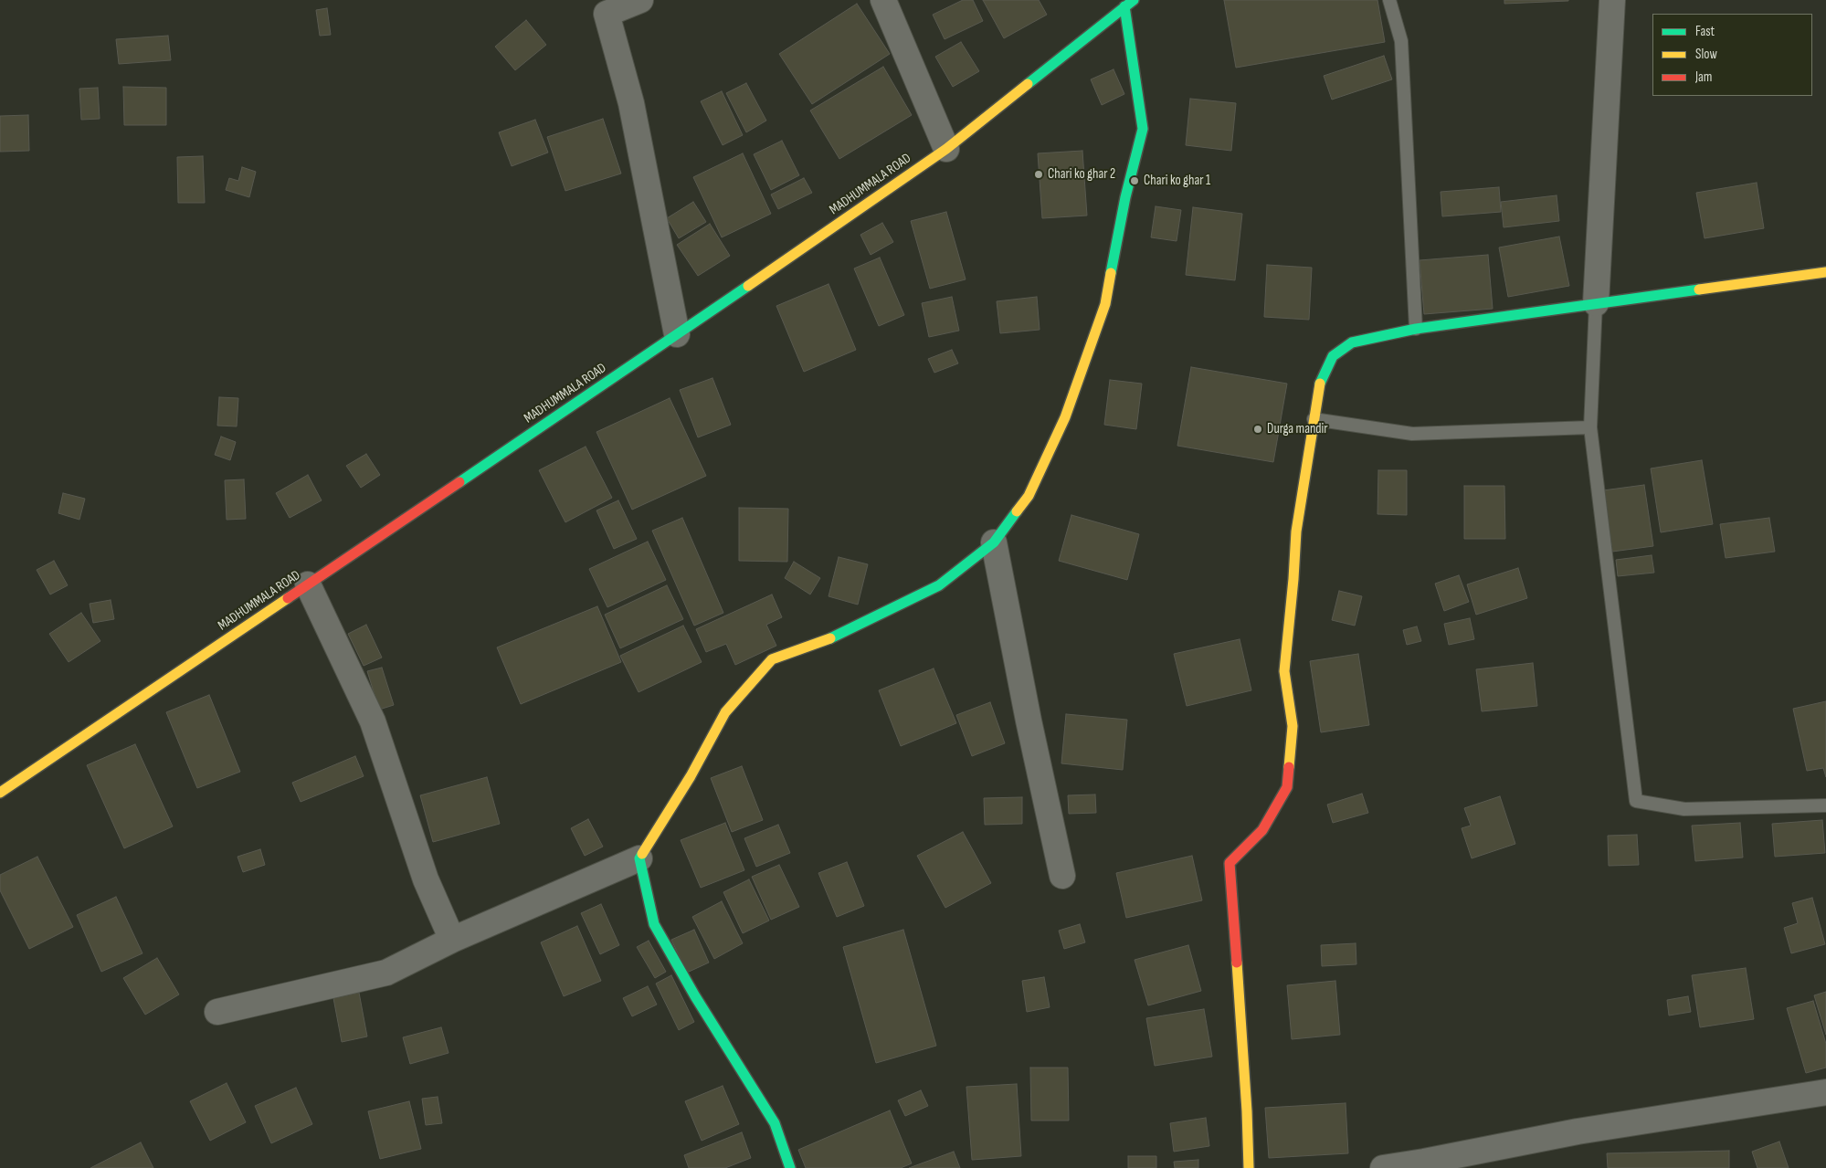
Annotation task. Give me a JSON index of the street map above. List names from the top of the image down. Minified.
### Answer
{"streets":{"street":["MADHUMMALA ROAD"]},"places":["Chari ko ghar 2","Chari ko ghar 1","Durga mandir"],"legend":["Fast","Slow","Jam"]}
